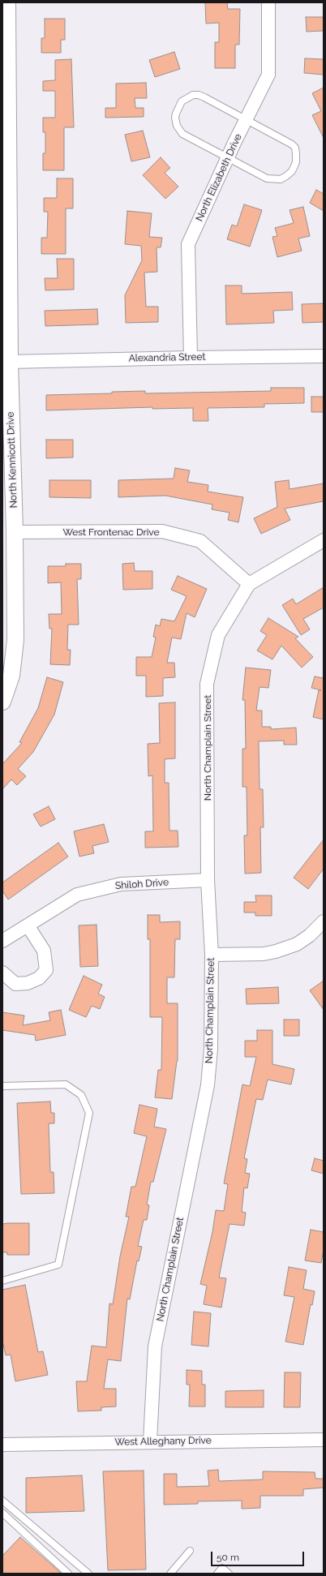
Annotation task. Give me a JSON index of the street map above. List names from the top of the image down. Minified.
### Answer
{"streets":{"street":["North Elizabeth Drive","Alexandria Street","North Kennicott Drive","West Frontenac Drive","North Champlain Street","Shiloh Drive","West Alleghany Drive"]},"crossings":[["North Elizabeth Drive","Alexandria Street"],["Alexandria Street","North Kennicott Drive"],["North Kennicott Drive","West Frontenac Drive"],["West Frontenac Drive","North Champlain Street"],["North Champlain Street","Shiloh Drive"],["North Champlain Street","West Alleghany Drive"]],"scale_bar":"50 m"}
